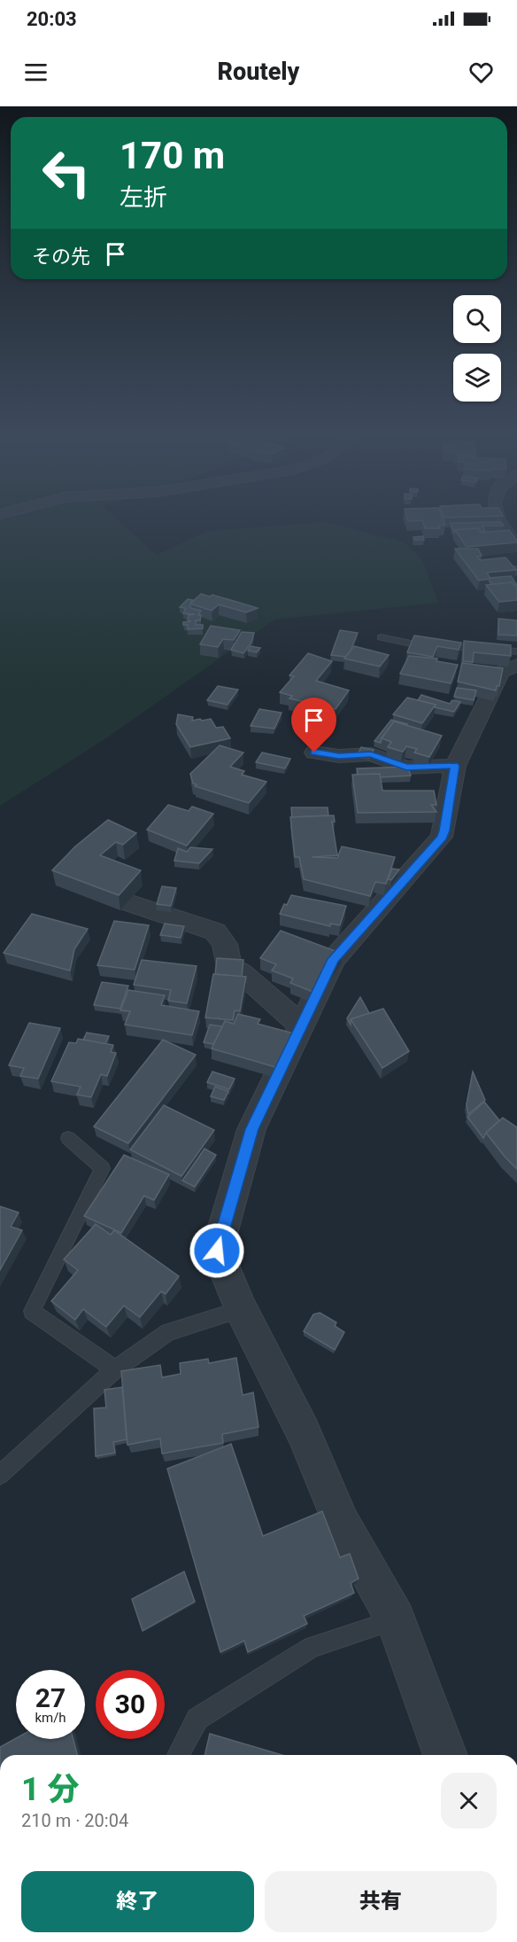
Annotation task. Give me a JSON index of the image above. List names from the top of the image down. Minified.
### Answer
{"page":{"status":"20:03","header":"Routely","turn":["170 m","左折"],"then":"その先","speed":"27 km/h","limit":"30","heading":["1 分","210 m · 20:04"],"buttons":["終了","共有"]}}
